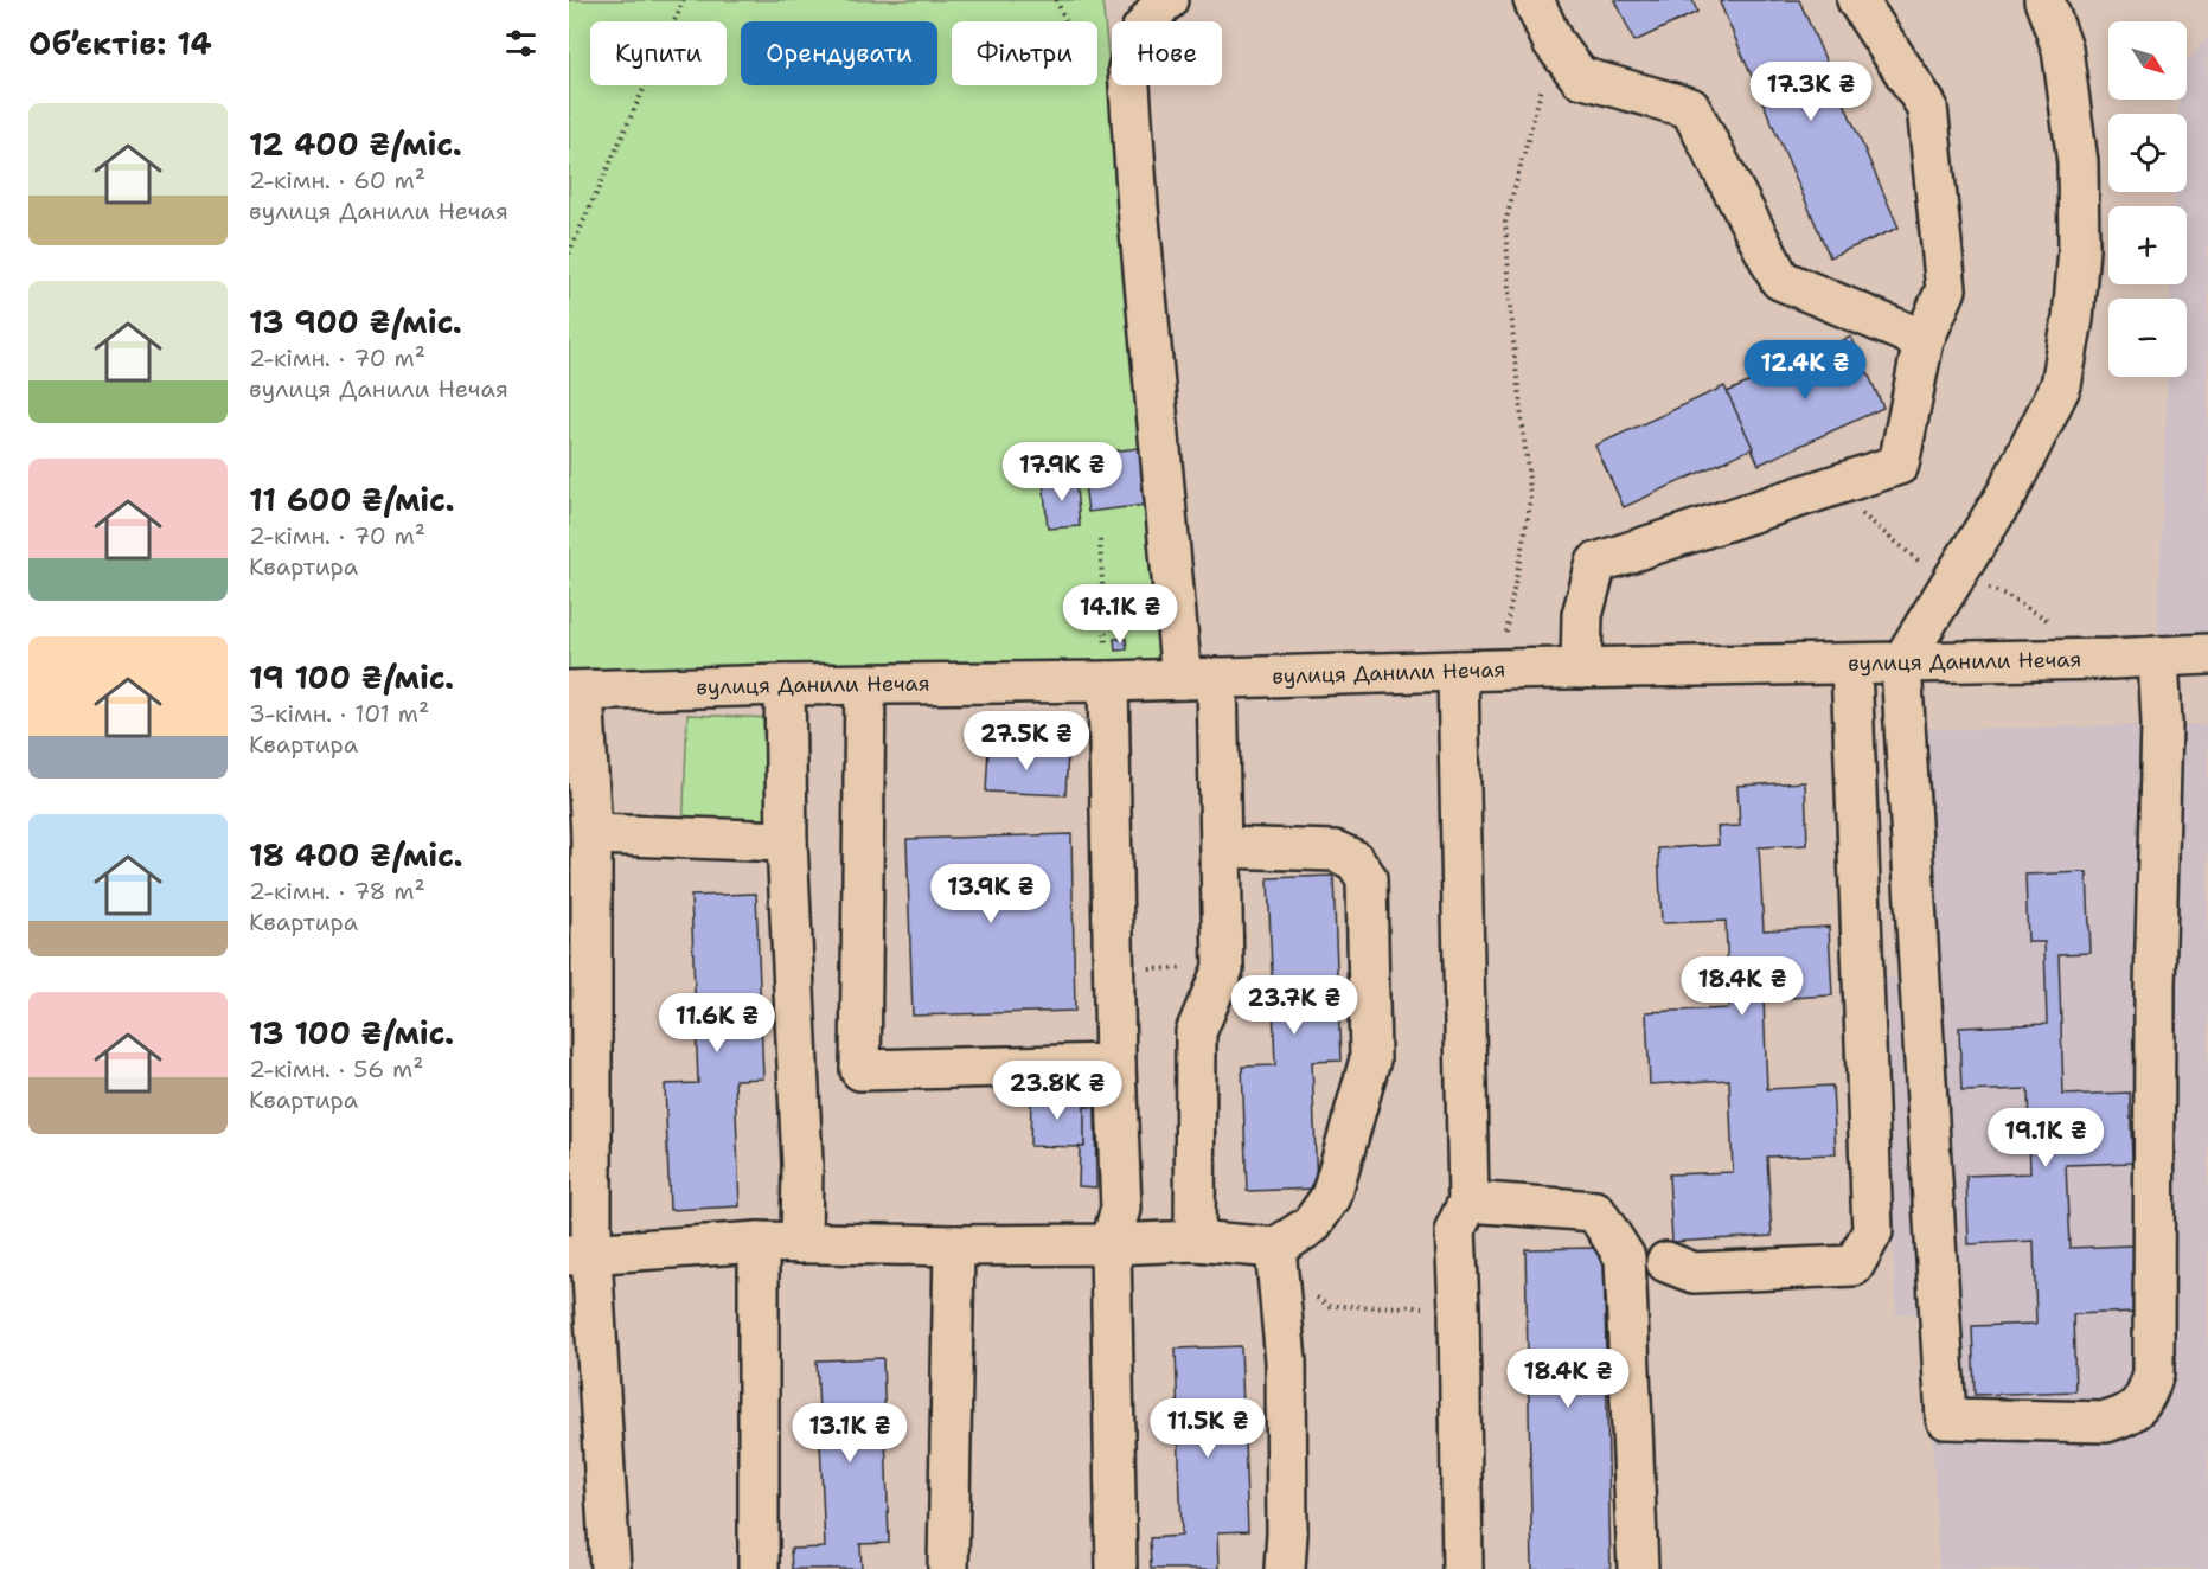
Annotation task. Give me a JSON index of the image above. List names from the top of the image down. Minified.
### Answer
{"streets":{"street":["вулиця Данили Нечая"]},"north":"bottom right","page":{"heading":"Об’єктів: 14","map_buttons":["+","−"],"chip":["Купити","Орендувати","Фільтри","Нове"],"price":["17.3K ₴","12.4K ₴","17.9K ₴","14.1K ₴","27.5K ₴","13.9K ₴","18.4K ₴","23.7K ₴","11.6K ₴","23.8K ₴","19.1K ₴","18.4K ₴","11.5K ₴","13.1K ₴"],"list":[{"name":"12 400 ₴/міс.","note":"2-кімн. · 60 m² · вулиця Данили Нечая"},{"name":"13 900 ₴/міс.","note":"2-кімн. · 70 m² · вулиця Данили Нечая"},{"name":"11 600 ₴/міс.","note":"2-кімн. · 70 m² · Квартира"},{"name":"19 100 ₴/міс.","note":"3-кімн. · 101 m² · Квартира"},{"name":"18 400 ₴/міс.","note":"2-кімн. · 78 m² · Квартира"},{"name":"13 100 ₴/міс.","note":"2-кімн. · 56 m² · Квартира"}]}}
